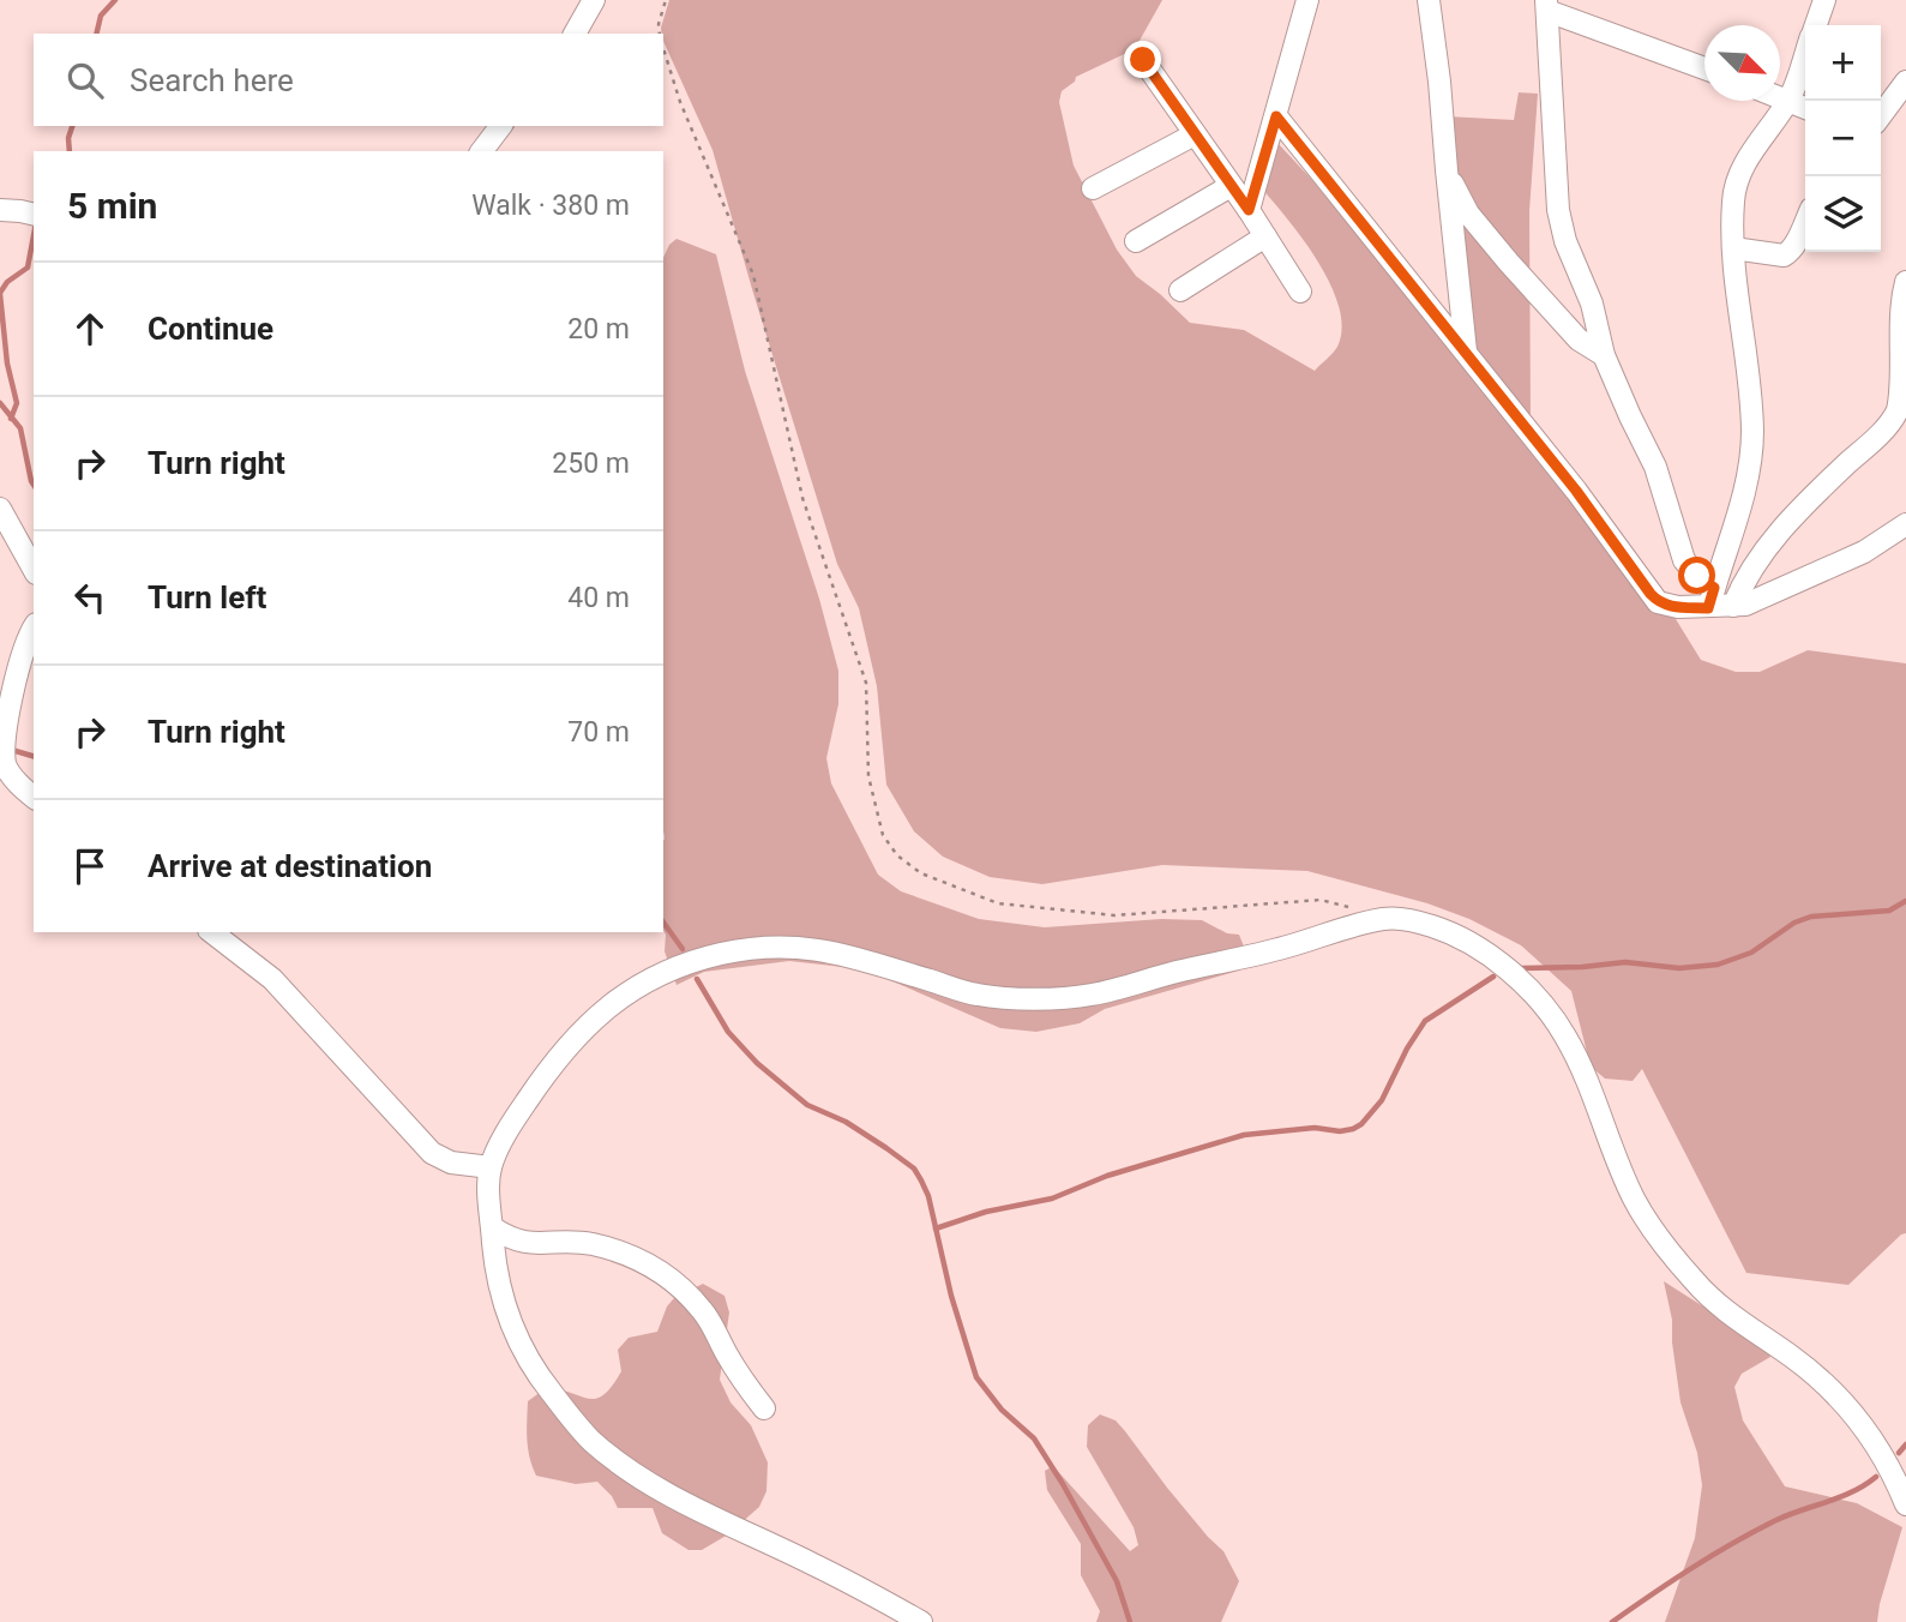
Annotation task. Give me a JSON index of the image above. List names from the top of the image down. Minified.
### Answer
{"north":"bottom right","page":{"map_buttons":["+","−"],"search":"Search here","heading":["5 min","Walk · 380 m"],"list":[["Continue","20 m"],["Turn right","250 m"],["Turn left","40 m"],["Turn right","70 m"],"Arrive at destination"]}}
